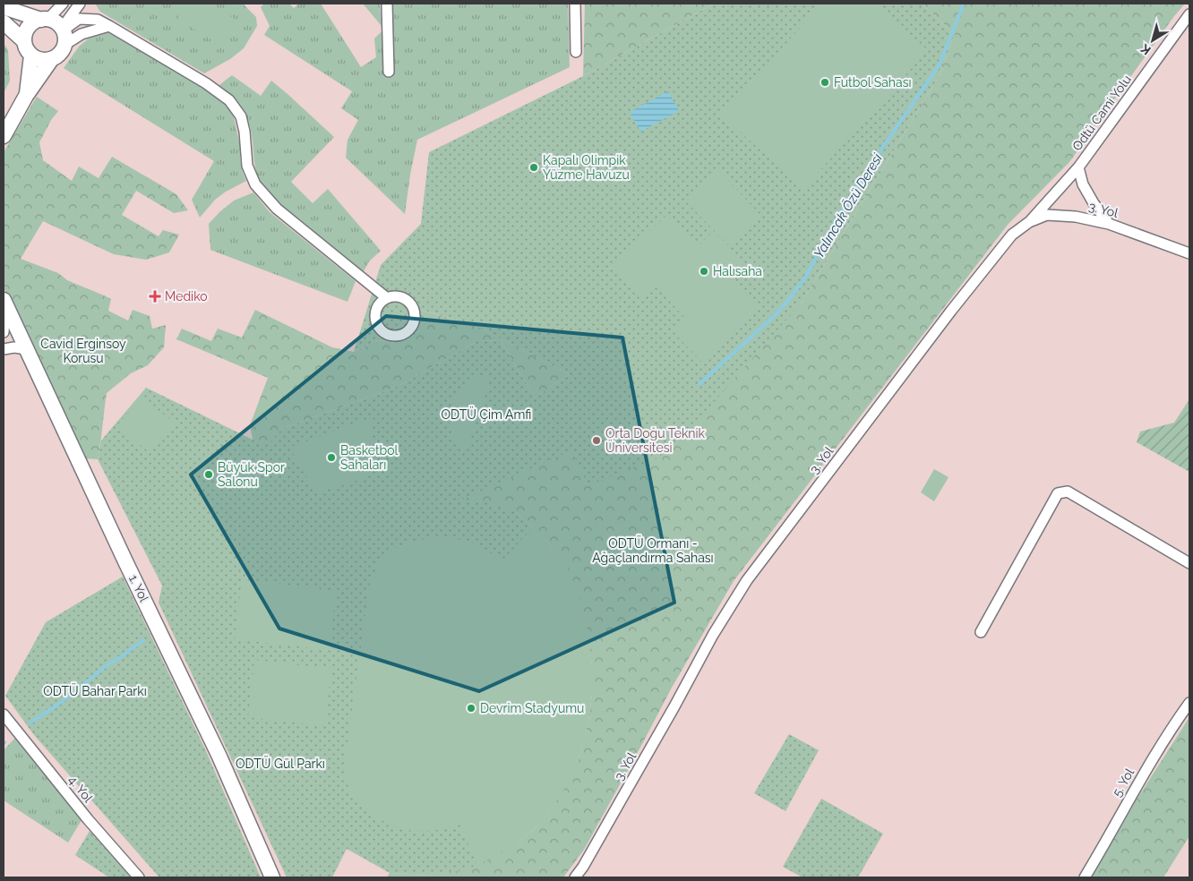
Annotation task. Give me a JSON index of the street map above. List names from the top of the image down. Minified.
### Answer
{"streets":{"street":["Odtü Cami Yolu","3. Yol","1. Yol","5. Yol","4. Yol"]},"crossings":[["Odtü Cami Yolu","3. Yol"]],"water":["Yalıncak Özü Deresi"],"parks":["Cavid Erginsoy Korusu","ODTÜ Çim Amfi","ODTÜ Ormanı - Ağaçlandırma Sahası","ODTÜ Bahar Parkı","ODTÜ Gül Parkı"],"places":{"other":["Futbol Sahası","Kapalı Olimpik Yüzme Havuzu","Halısaha","Orta Doğu Teknik Üniversitesi","Basketbol Sahaları","Büyük Spor Salonu","Devrim Stadyumu"],"health":["Mediko"]},"north":"bottom left"}
